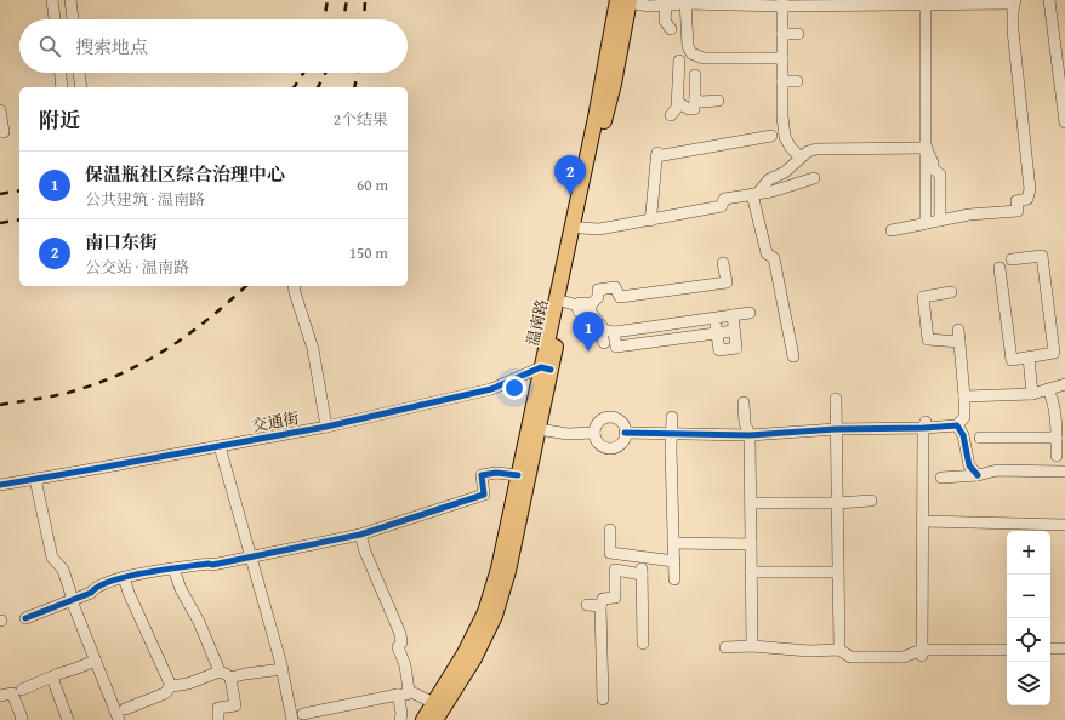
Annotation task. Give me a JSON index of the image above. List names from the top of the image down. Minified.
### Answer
{"streets":{"main road":["温南路"],"street":["交通街"]},"crossings":[["温南路","交通街"]],"page":{"search":"搜索地点","heading":["附近","2个结果"],"list":[{"mark":"1","name":"保温瓶社区综合治理中心","note":"公共建筑 · 温南路","value":"60 m"},{"mark":"2","name":"南口东街","note":"公交站 · 温南路","value":"150 m"}],"pins":["2","1"],"map_buttons":["+","−"]}}
